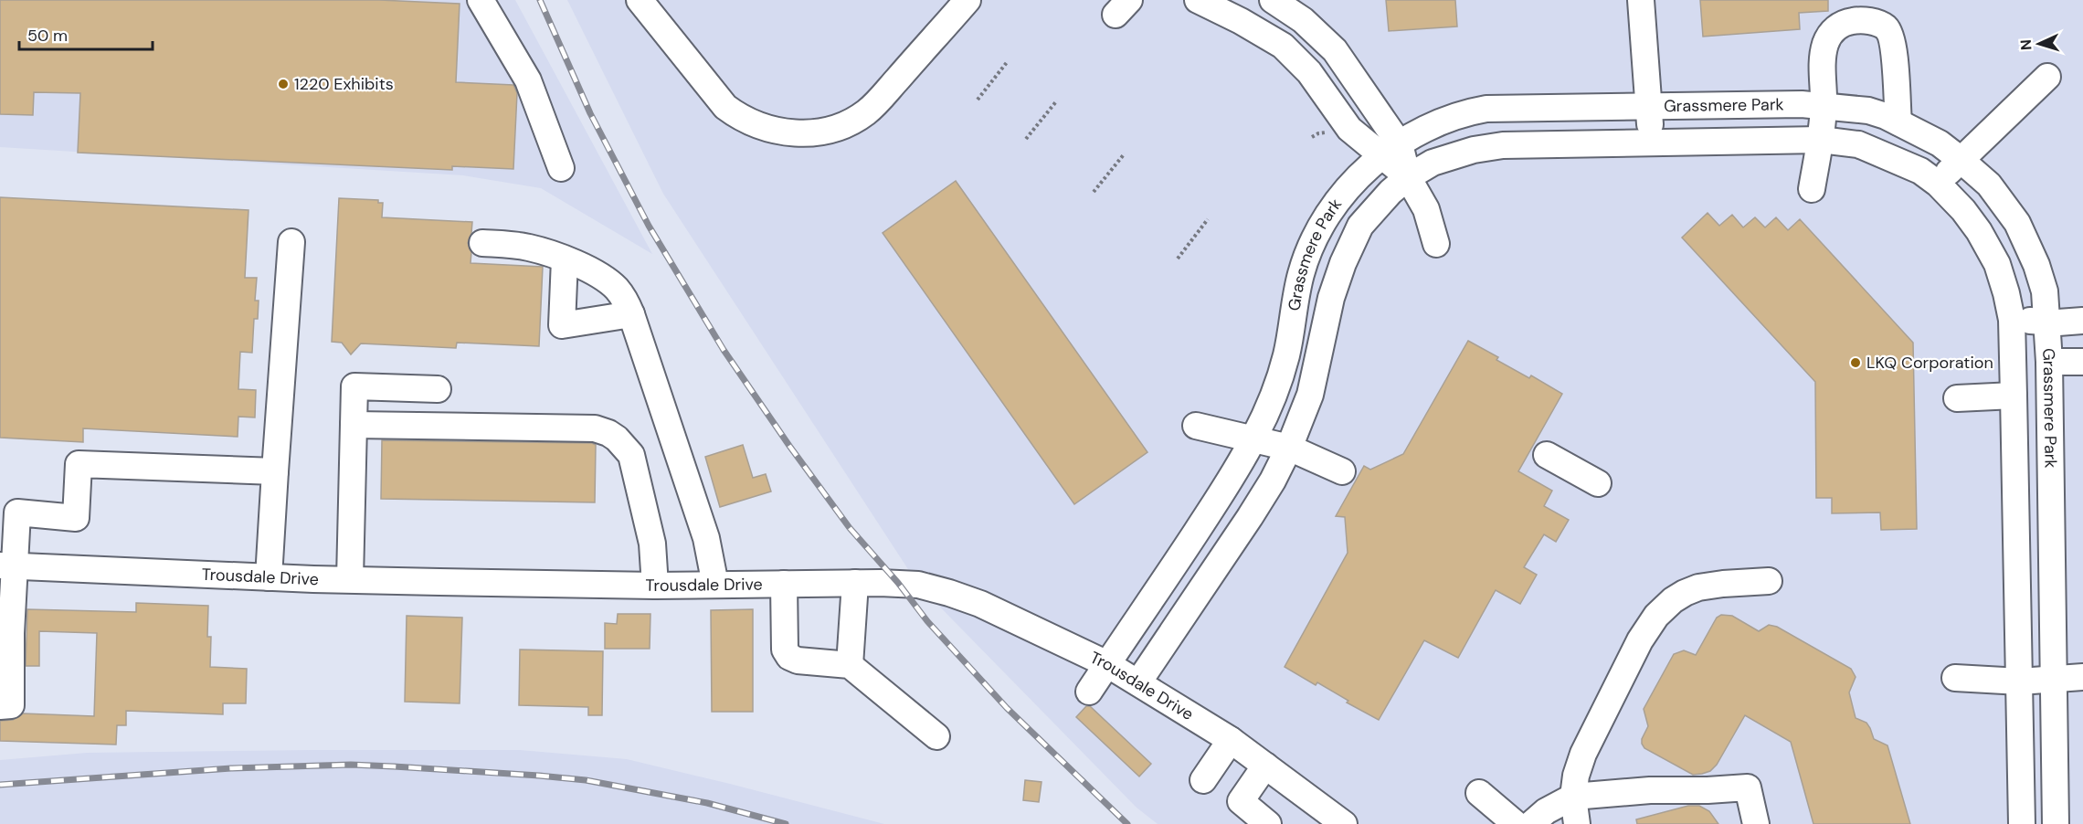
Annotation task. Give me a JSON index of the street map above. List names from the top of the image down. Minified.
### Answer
{"streets":{"street":["Grassmere Park","Trousdale Drive"]},"crossings":[["Grassmere Park","Trousdale Drive"]],"places":["1220 Exhibits","LKQ Corporation"],"scale_bar":"50 m","north":"left"}
